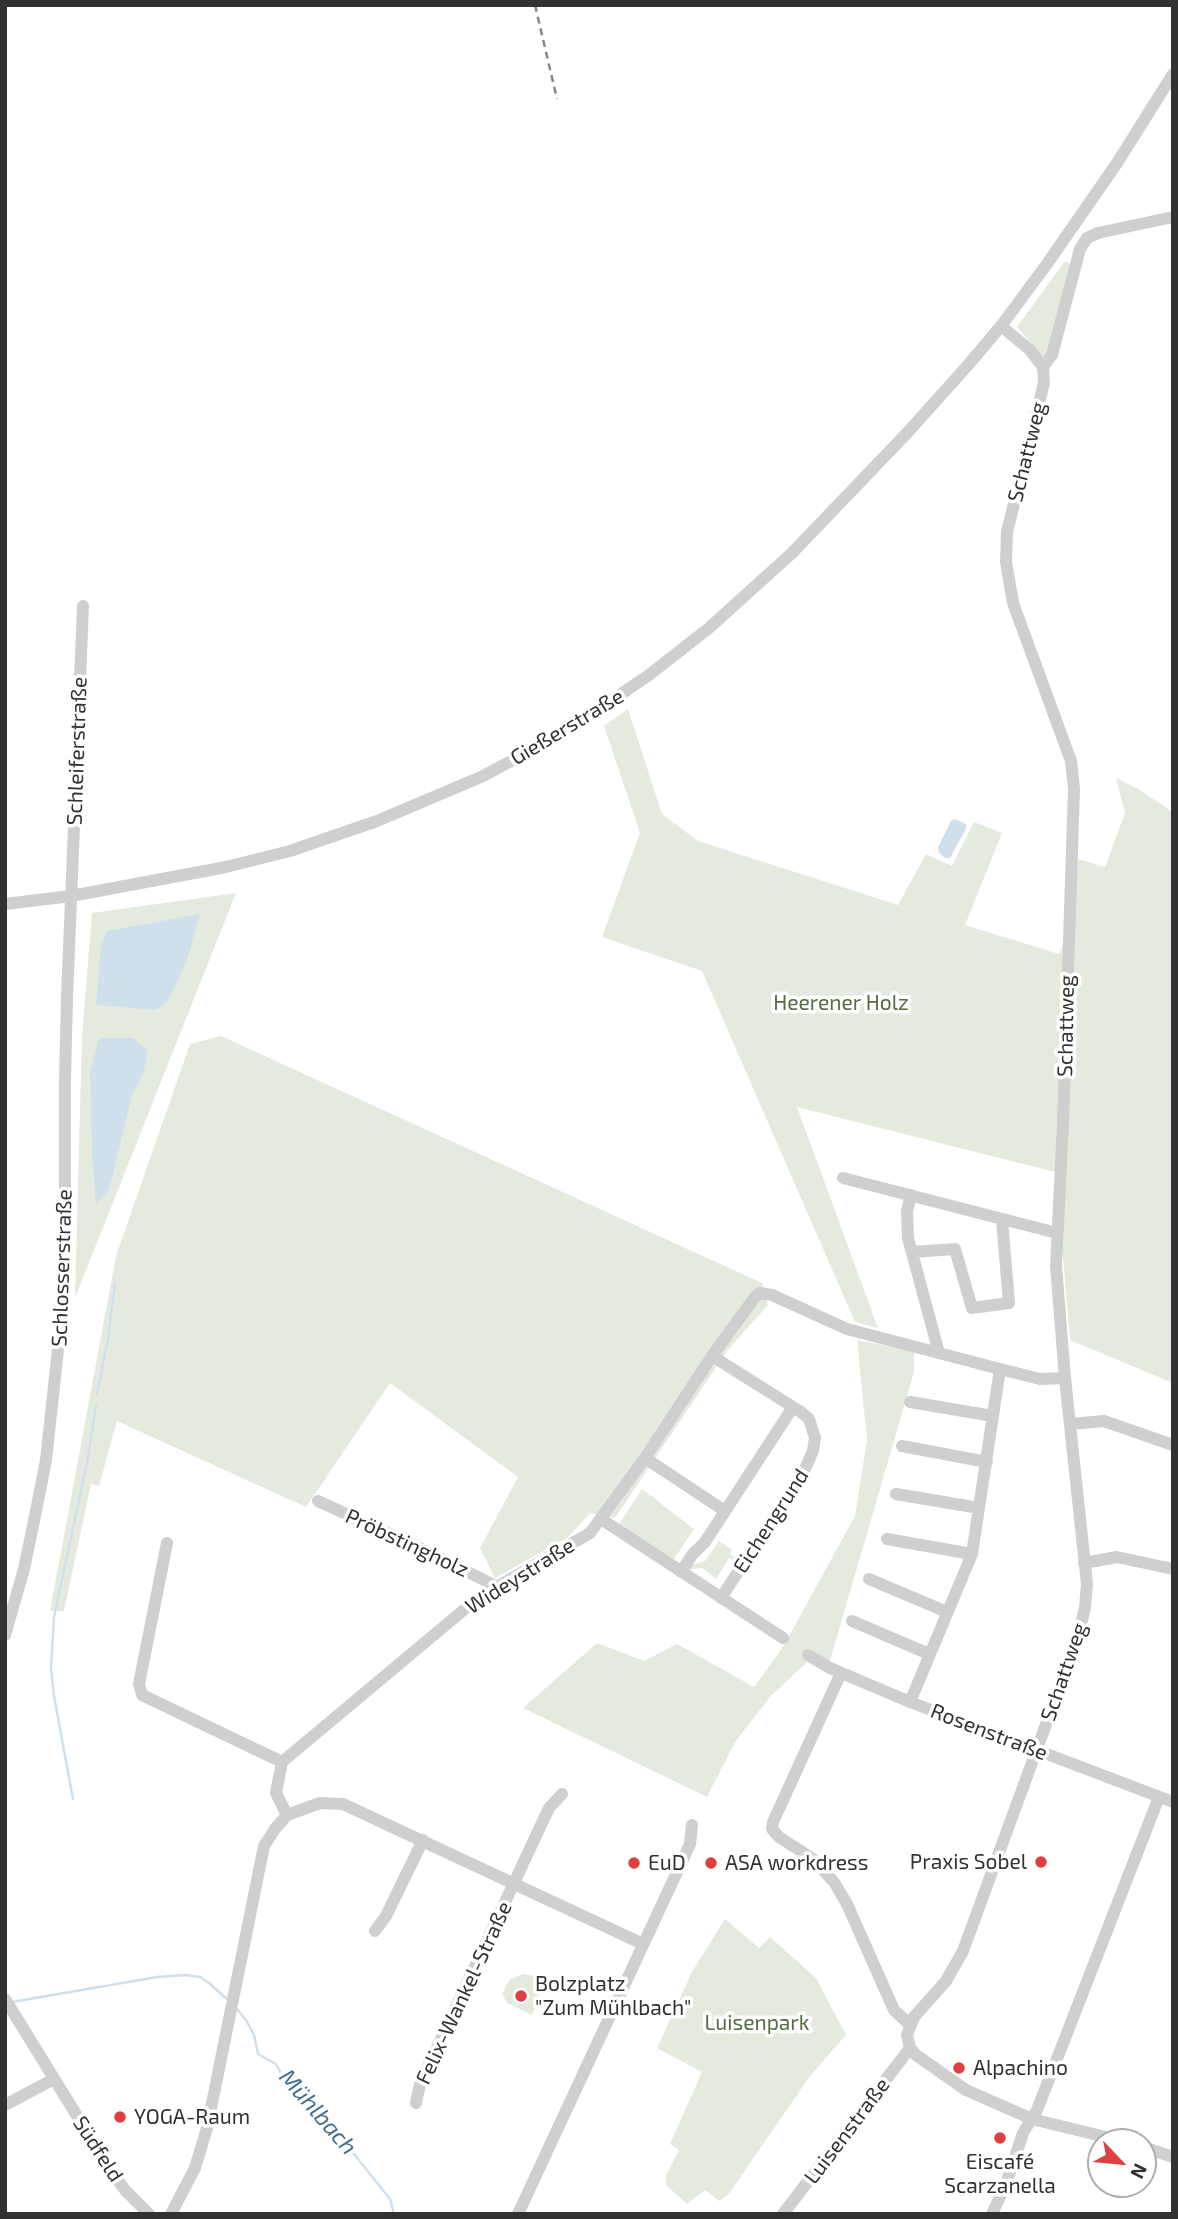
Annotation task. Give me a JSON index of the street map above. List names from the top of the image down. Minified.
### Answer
{"streets":{"street":["Schattweg","Gießerstraße","Schleiferstraße","Schlosserstraße","Eichengrund","Pröbstingholz","Wideystraße","Rosenstraße","Felix-Wankel-Straße","Luisenstraße","Südfeld"]},"crossings":[["Schattweg","Wideystraße"],["Schattweg","Rosenstraße"],["Gießerstraße","Schleiferstraße"],["Gießerstraße","Schlosserstraße"],["Schleiferstraße","Schlosserstraße"],["Eichengrund","Wideystraße"],["Pröbstingholz","Wideystraße"]],"water":["Mühlbach"],"parks":["Heerener Holz","Luisenpark"],"places":["Praxis Sobel","EuD","ASA workdress","Bolzplatz \"Zum Mühlbach\"","Alpachino","YOGA-Raum","Eiscafé Scarzanella"],"north":"bottom right"}
